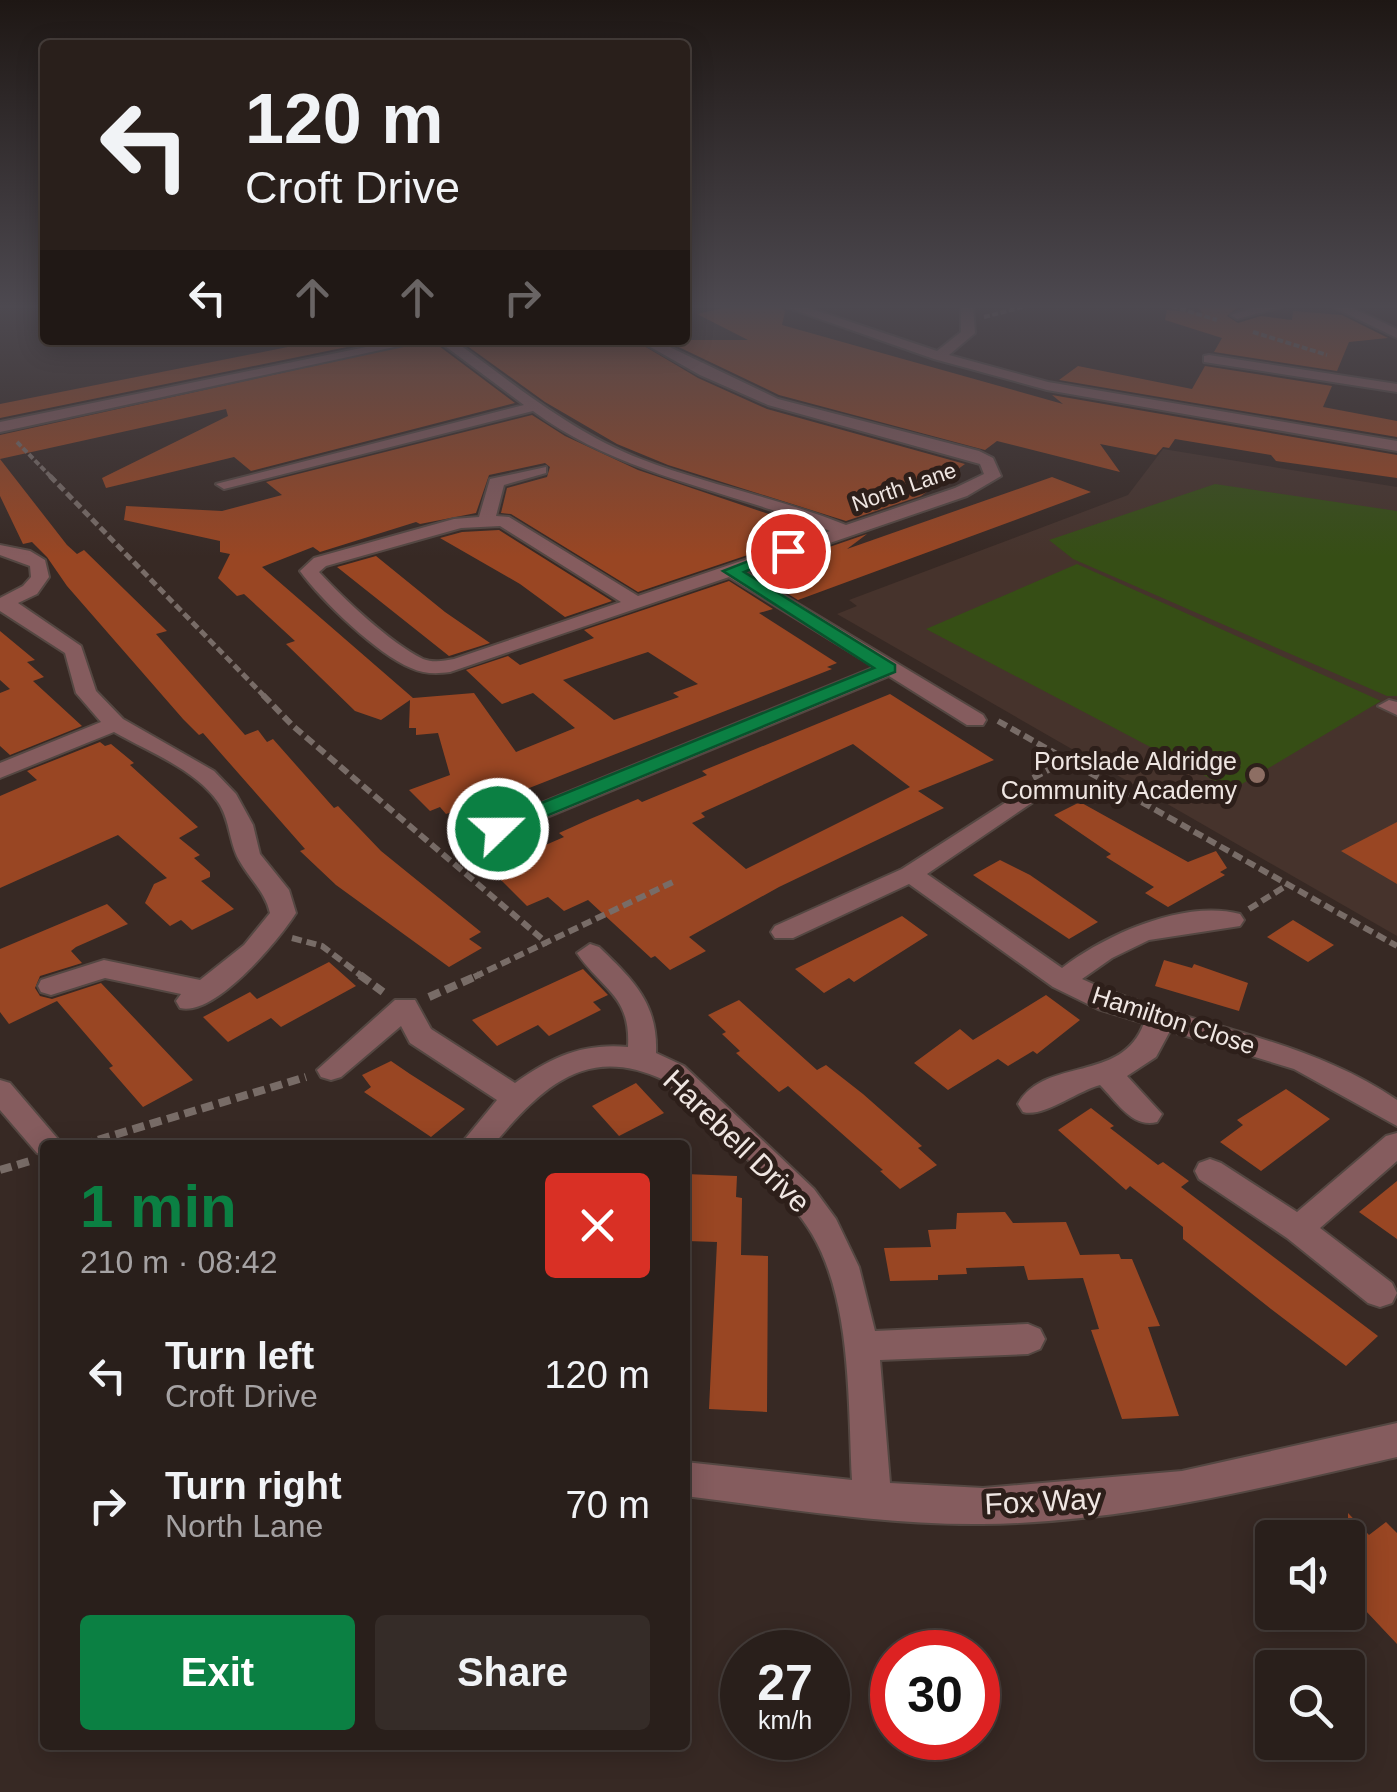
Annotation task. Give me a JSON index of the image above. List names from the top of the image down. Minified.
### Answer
{"streets":{"street":["North Lane","Hamilton Close","Harebell Drive","Fox Way"]},"crossings":[["Harebell Drive","Fox Way"]],"places":["Portslade Aldridge Community Academy"],"page":{"turn":["120 m","Croft Drive"],"heading":["1 min","210 m · 08:42"],"list":[{"name":"Turn left","note":"Croft Drive","value":"120 m"},{"name":"Turn right","note":"North Lane","value":"70 m"}],"buttons":["Exit","Share"],"speed":"27 km/h","limit":"30"}}
